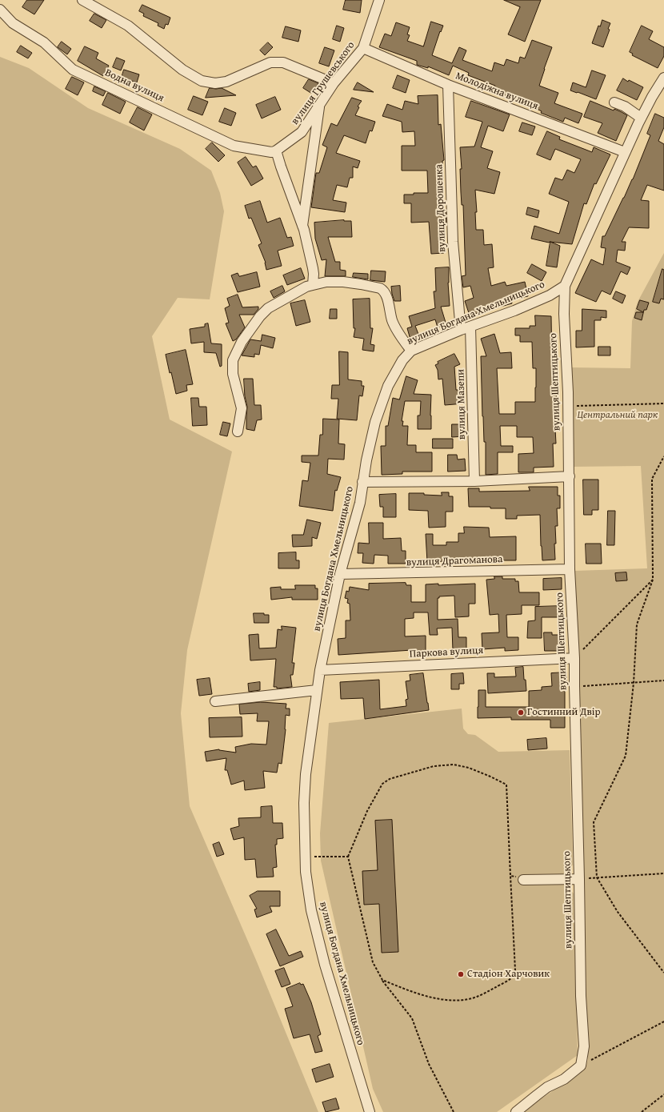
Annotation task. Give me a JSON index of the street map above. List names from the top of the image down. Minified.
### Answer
{"streets":{"street":["вулиця Грушевського","Водна вулиця","Молодіжна вулиця","вулиця Дорошенка","вулиця Богдана Хмельницького","вулиця Шептицького","вулиця Мазепи","вулиця Драгоманова","Паркова вулиця"]},"crossings":[["вулиця Грушевського","Водна вулиця"],["вулиця Грушевського","Молодіжна вулиця"],["Молодіжна вулиця","вулиця Дорошенка"],["вулиця Дорошенка","вулиця Богдана Хмельницького"],["вулиця Богдана Хмельницького","вулиця Шептицького"],["вулиця Богдана Хмельницького","вулиця Мазепи"],["вулиця Богдана Хмельницького","вулиця Драгоманова"],["вулиця Богдана Хмельницького","Паркова вулиця"],["вулиця Шептицького","вулиця Драгоманова"],["вулиця Шептицького","Паркова вулиця"]],"parks":["Центральний парк"],"places":["Гостинний Двір","Стадіон Харчовик"]}
